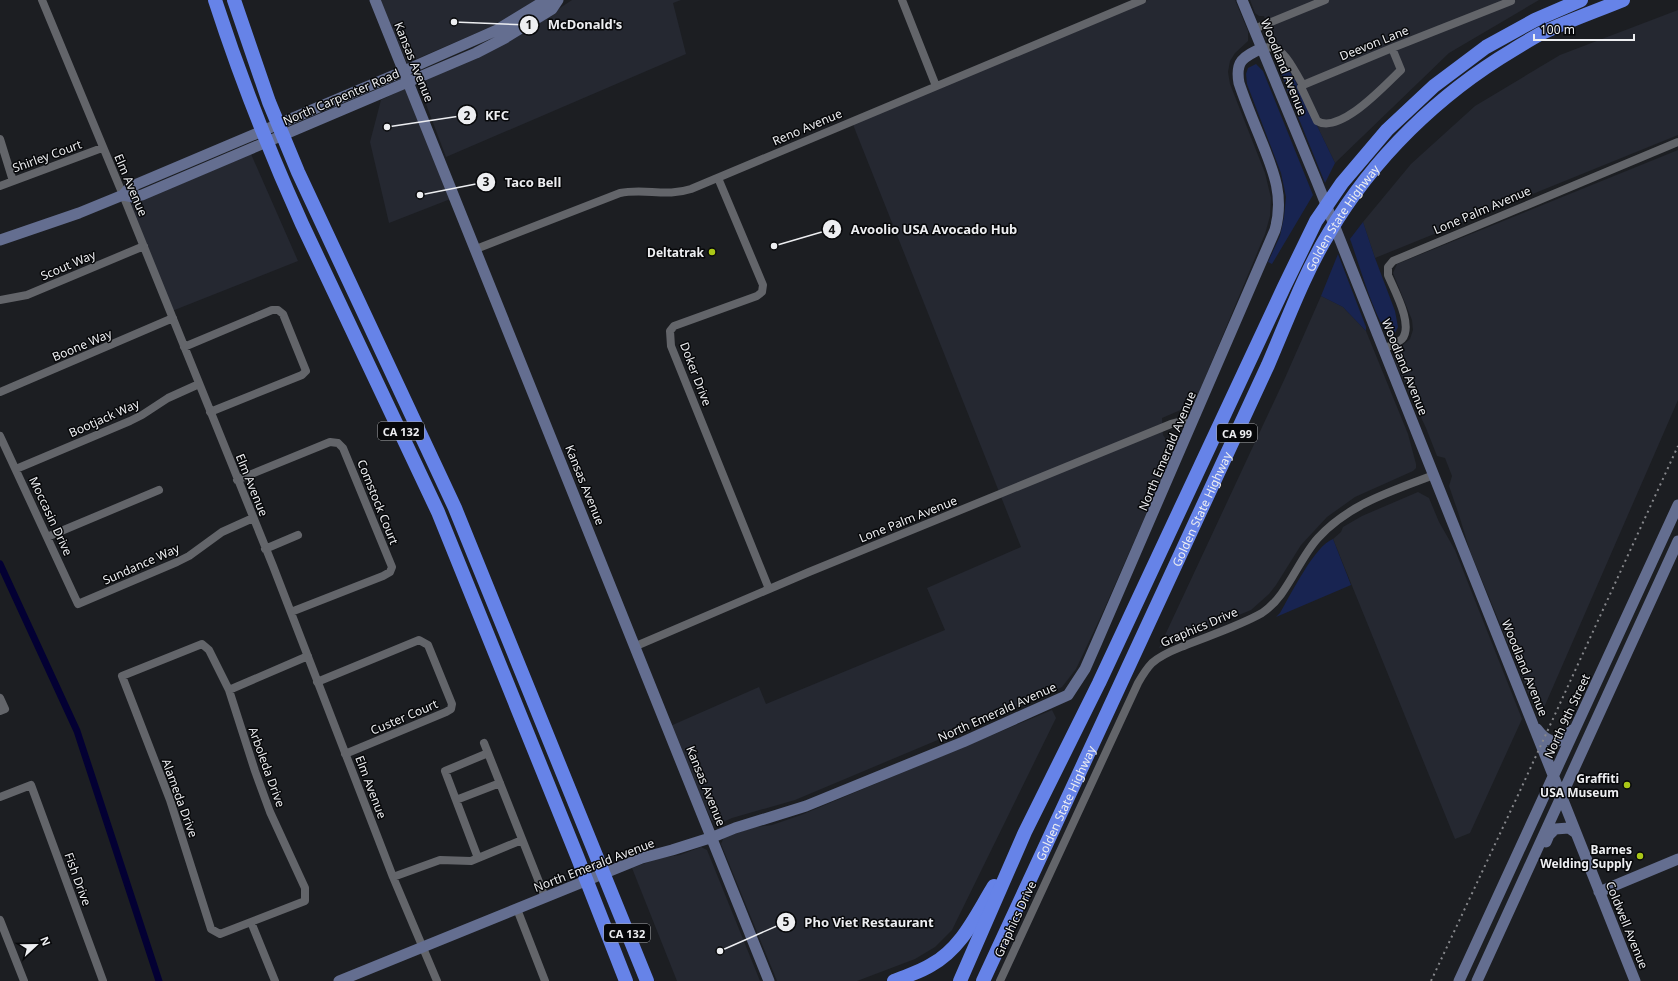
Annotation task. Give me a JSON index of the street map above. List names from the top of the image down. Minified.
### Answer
{"streets":{"highway":["Golden State Highway","CA 132","CA 99"],"street":["Deevon Lane","Kansas Avenue","Woodland Avenue","North Carpenter Road","Reno Avenue","Shirley Court","Elm Avenue","Lone Palm Avenue","Scout Way","Boone Way","Doker Drive","Bootjack Way","North Emerald Avenue","Comstock Court","Moccasin Drive","Sundance Way","Graphics Drive","North 9th Street","Custer Court","Arboleda Drive","Alameda Drive","Fish Drive","Coldwell Avenue"]},"crossings":[["Kansas Avenue","North Carpenter Road"],["Kansas Avenue","Reno Avenue"],["Kansas Avenue","Lone Palm Avenue"],["Kansas Avenue","North Emerald Avenue"],["Woodland Avenue","Lone Palm Avenue"],["Woodland Avenue","North Emerald Avenue"],["Woodland Avenue","Graphics Drive"],["Woodland Avenue","Coldwell Avenue"],["North Carpenter Road","Elm Avenue"],["Reno Avenue","Doker Drive"],["Shirley Court","Elm Avenue"],["Elm Avenue","Scout Way"],["Elm Avenue","Boone Way"],["Elm Avenue","Bootjack Way"],["Elm Avenue","North Emerald Avenue"],["Elm Avenue","Comstock Court"],["Elm Avenue","Sundance Way"],["Elm Avenue","Custer Court"],["Lone Palm Avenue","Doker Drive"],["Lone Palm Avenue","North Emerald Avenue"],["Bootjack Way","Moccasin Drive"],["Moccasin Drive","Sundance Way"],["North 9th Street","Coldwell Avenue"],["Arboleda Drive","Alameda Drive"]],"places":["McDonald's","KFC","Taco Bell","Avoolio USA Avocado Hub","Deltatrak","Graffiti USA Museum","Barnes Welding Supply","Pho Viet Restaurant"],"scale_bar":"100 m","north":"right"}
